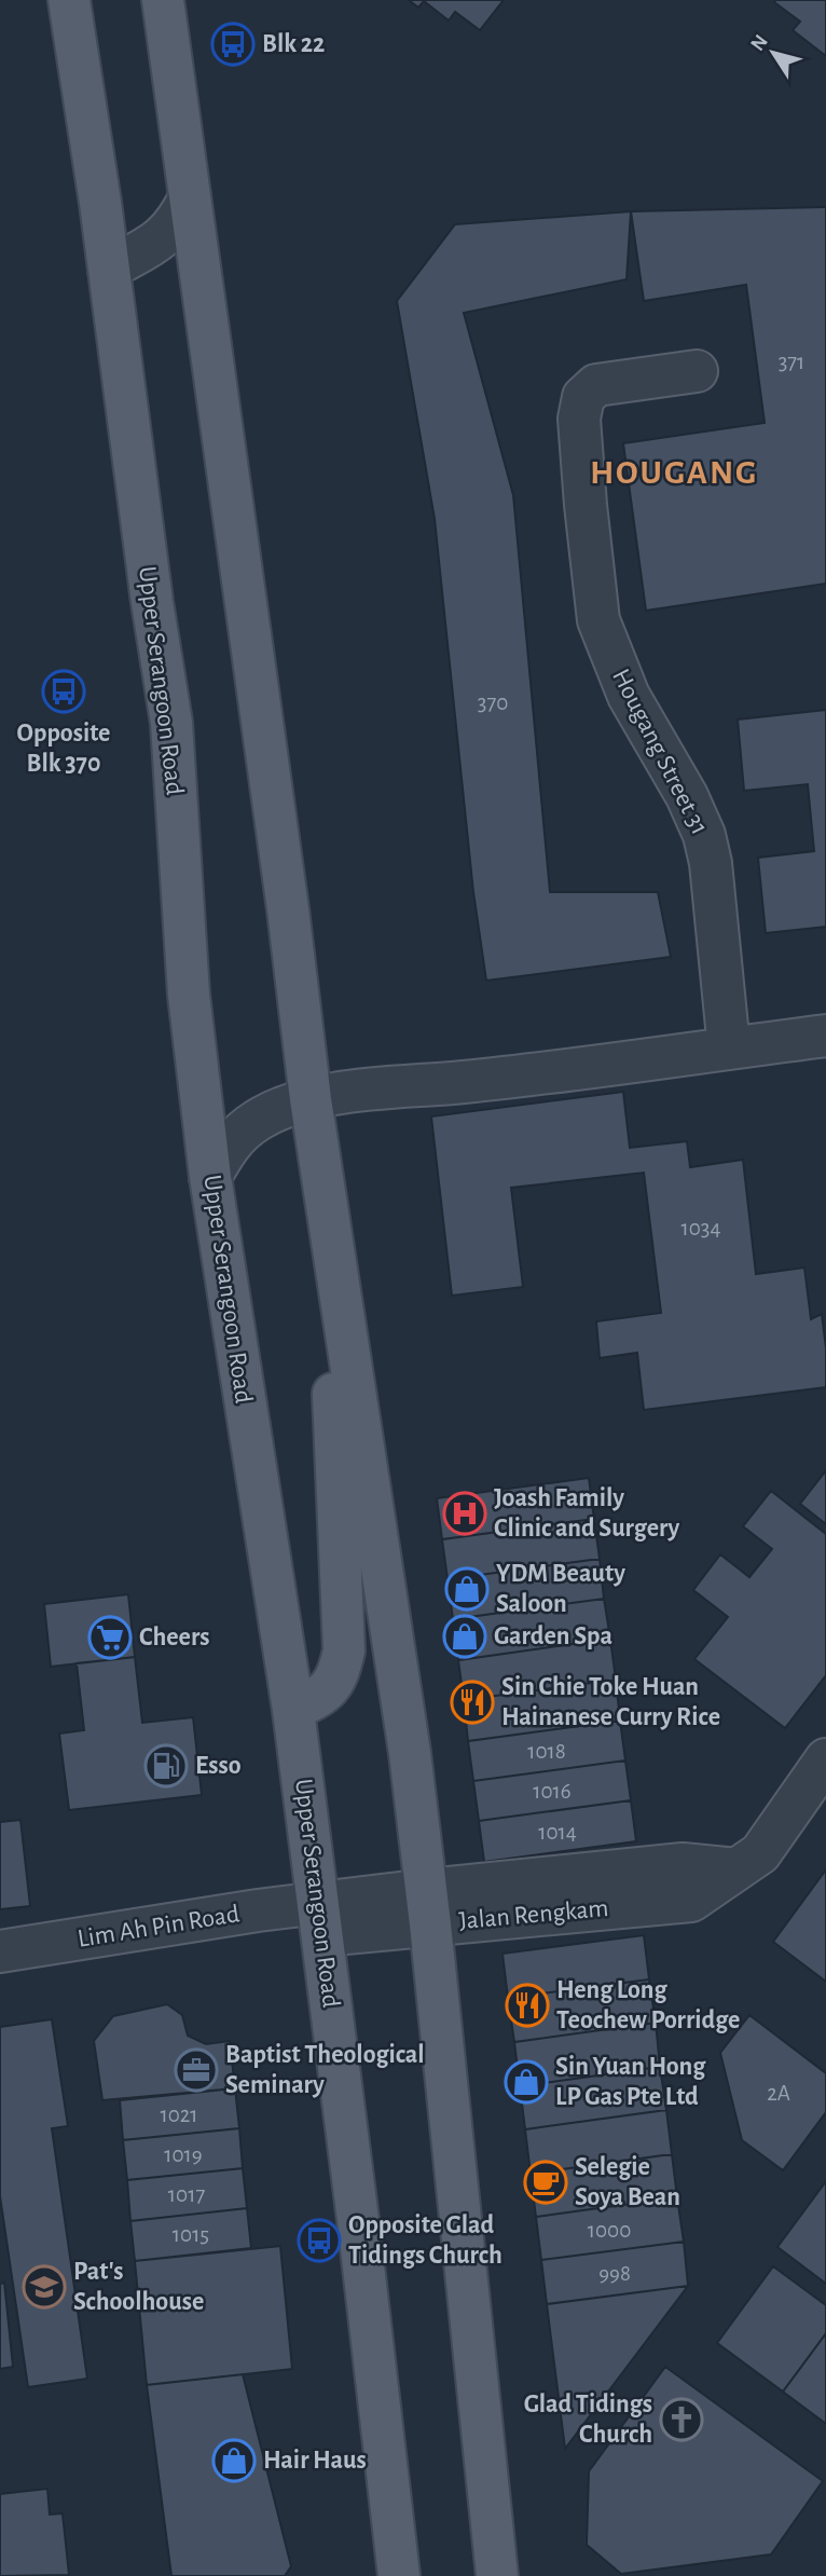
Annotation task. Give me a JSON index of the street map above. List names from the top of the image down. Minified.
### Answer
{"streets":{"main road":["Upper Serangoon Road"],"street":["Hougang Street 31","Jalan Rengkam","Lim Ah Pin Road"]},"crossings":[["Upper Serangoon Road","Jalan Rengkam"],["Upper Serangoon Road","Lim Ah Pin Road"],["Jalan Rengkam","Lim Ah Pin Road"]],"districts":["HOUGANG"],"places":{"bus stop":["Blk 22","Opposite Blk 370","Opposite Glad Tidings Church"],"hospital":["Joash Family Clinic and Surgery"],"shop":["YDM Beauty Saloon","Garden Spa","Sin Yuan Hong LP Gas Pte Ltd","Hair Haus"],"supermarket":["Cheers"],"restaurant":["Sin Chie Toke Huan Hainanese Curry Rice","Heng Long Teochew Porridge"],"fuel station":["Esso"],"office":["Baptist Theological Seminary"],"cafe":["Selegie Soya Bean"],"school or university":["Pat's Schoolhouse"],"church":["Glad Tidings Church"]},"house_numbers":["371","370","1034","1018","1016","1014","2A","1021","1019","1017","1000","1015","998"],"north":"top left"}
